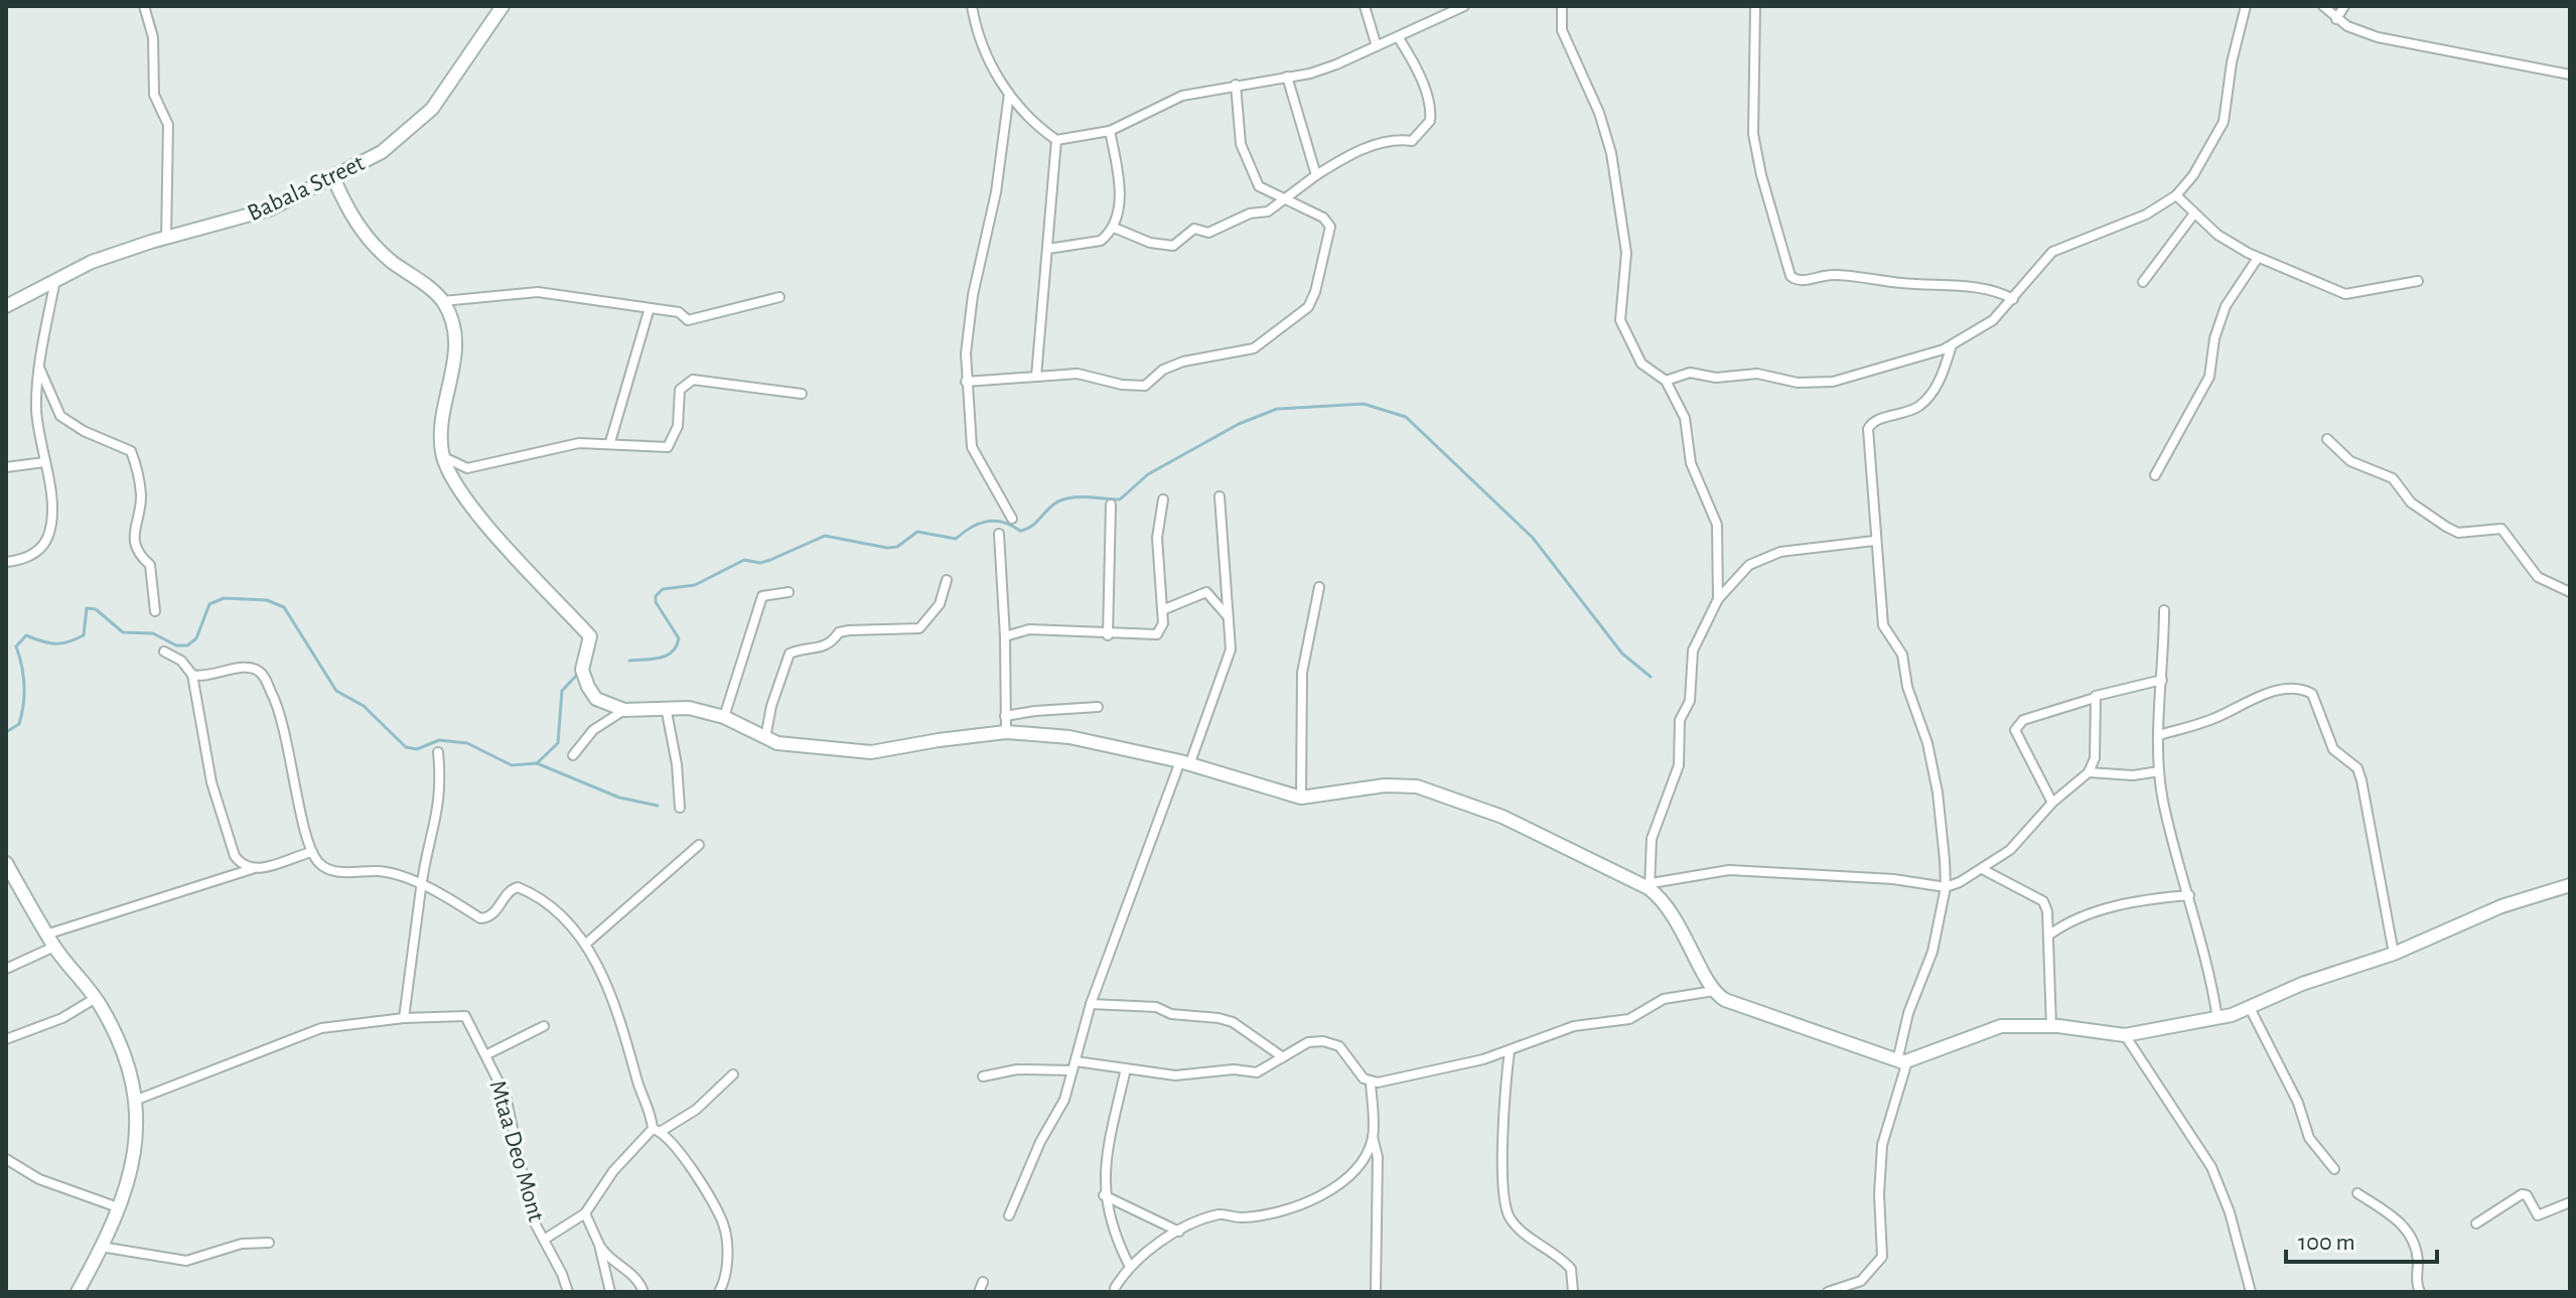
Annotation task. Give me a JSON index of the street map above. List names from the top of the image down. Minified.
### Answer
{"streets":{"street":["Babala Street","Mtaa Deo Mont"]},"scale_bar":"100 m"}
